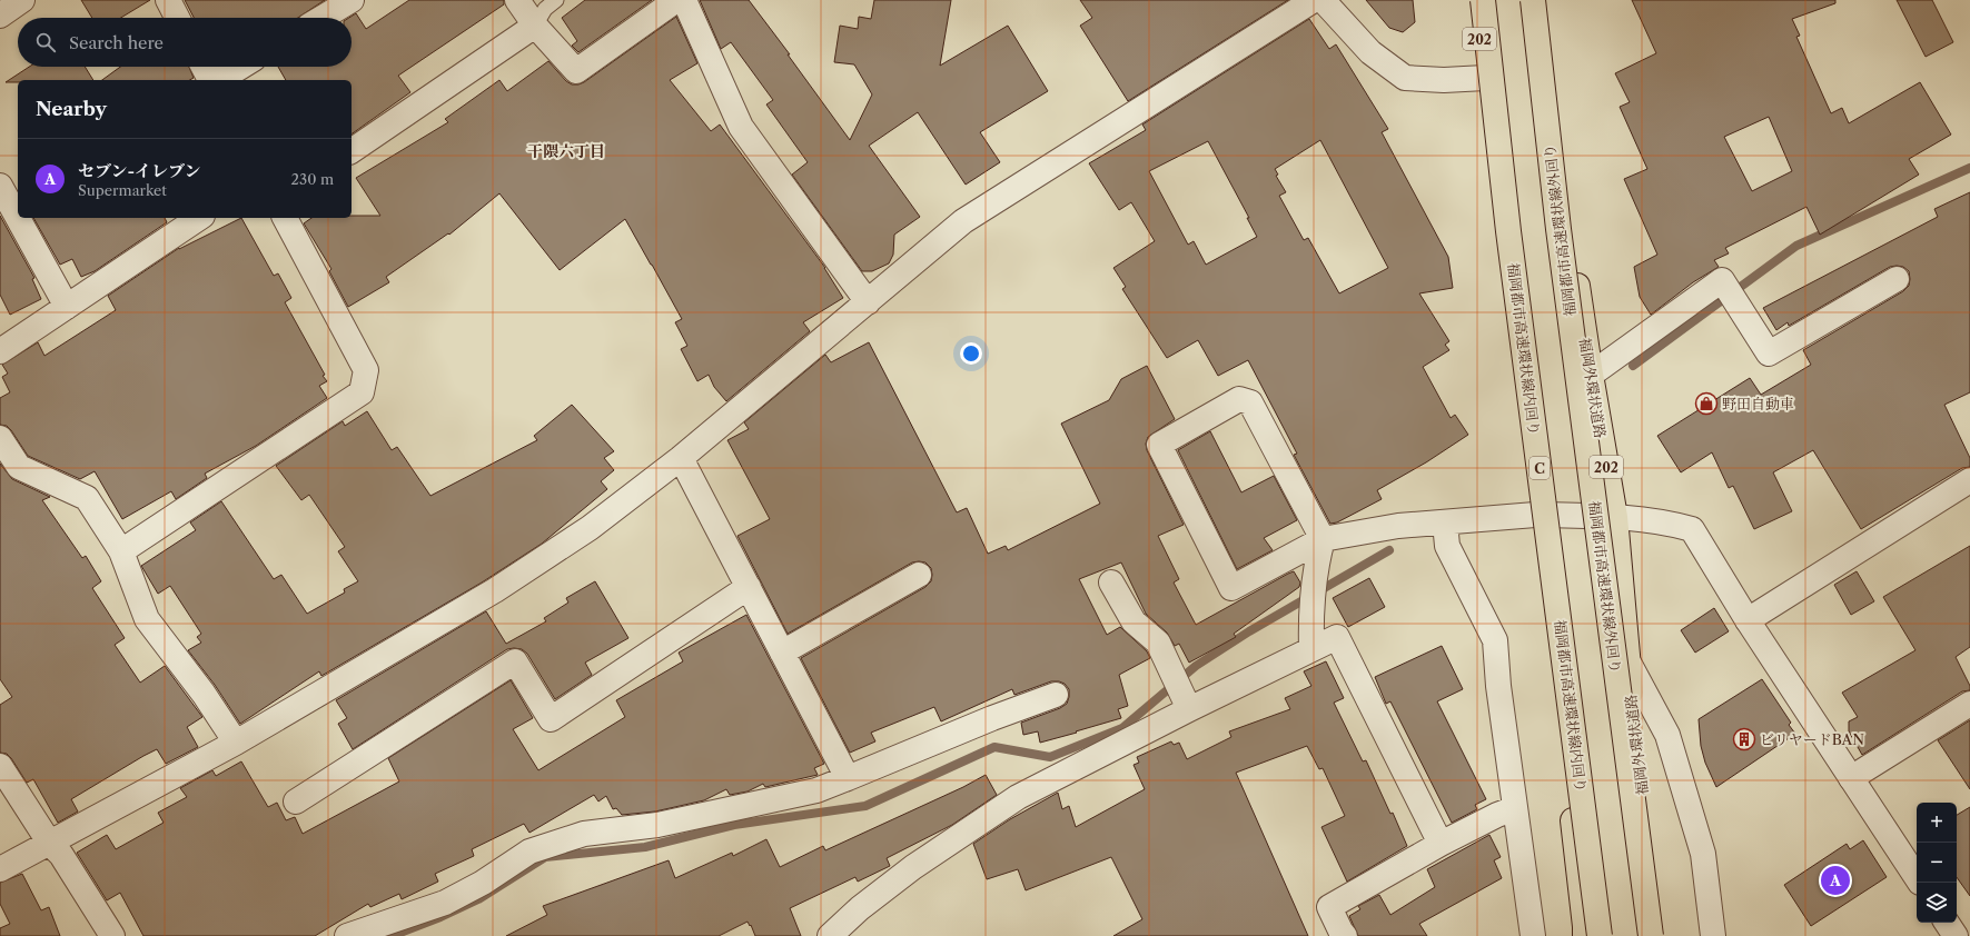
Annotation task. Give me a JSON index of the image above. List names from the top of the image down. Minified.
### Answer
{"streets":{"highway":["202","福岡都市高速環状線外回り","福岡都市高速環状線内回り","福岡外環状道路","C"]},"crossings":[["202","福岡都市高速環状線内回り"],["福岡都市高速環状線外回り","福岡外環状道路"]],"districts":["干隈六丁目"],"places":{"shop":["野田自動車"],"building":["ビリヤードBAN"]},"page":{"search":"Search here","heading":"Nearby","list":[{"mark":"A","name":"セブン-イレブン","note":"Supermarket","value":"230 m"}],"map_buttons":["+","−"],"pins":"A"}}
